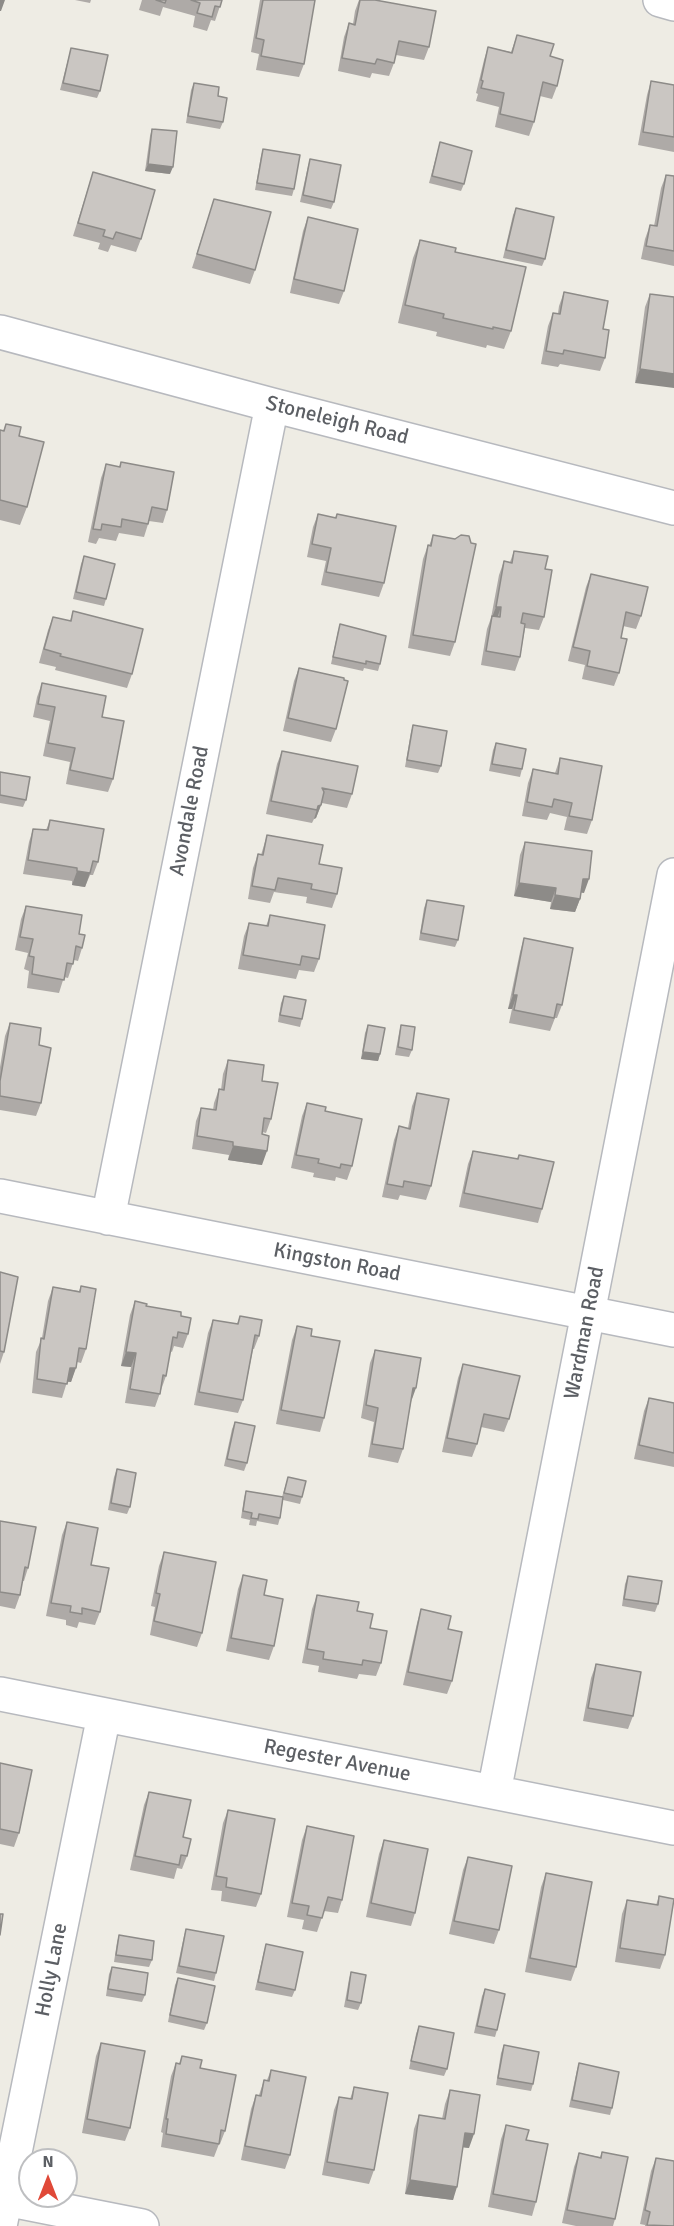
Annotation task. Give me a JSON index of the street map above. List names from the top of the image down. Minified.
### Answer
{"streets":{"street":["Stoneleigh Road","Avondale Road","Kingston Road","Wardman Road","Regester Avenue","Holly Lane"]},"crossings":[["Stoneleigh Road","Avondale Road"],["Avondale Road","Kingston Road"],["Kingston Road","Wardman Road"],["Wardman Road","Regester Avenue"],["Regester Avenue","Holly Lane"]],"north":"top"}
